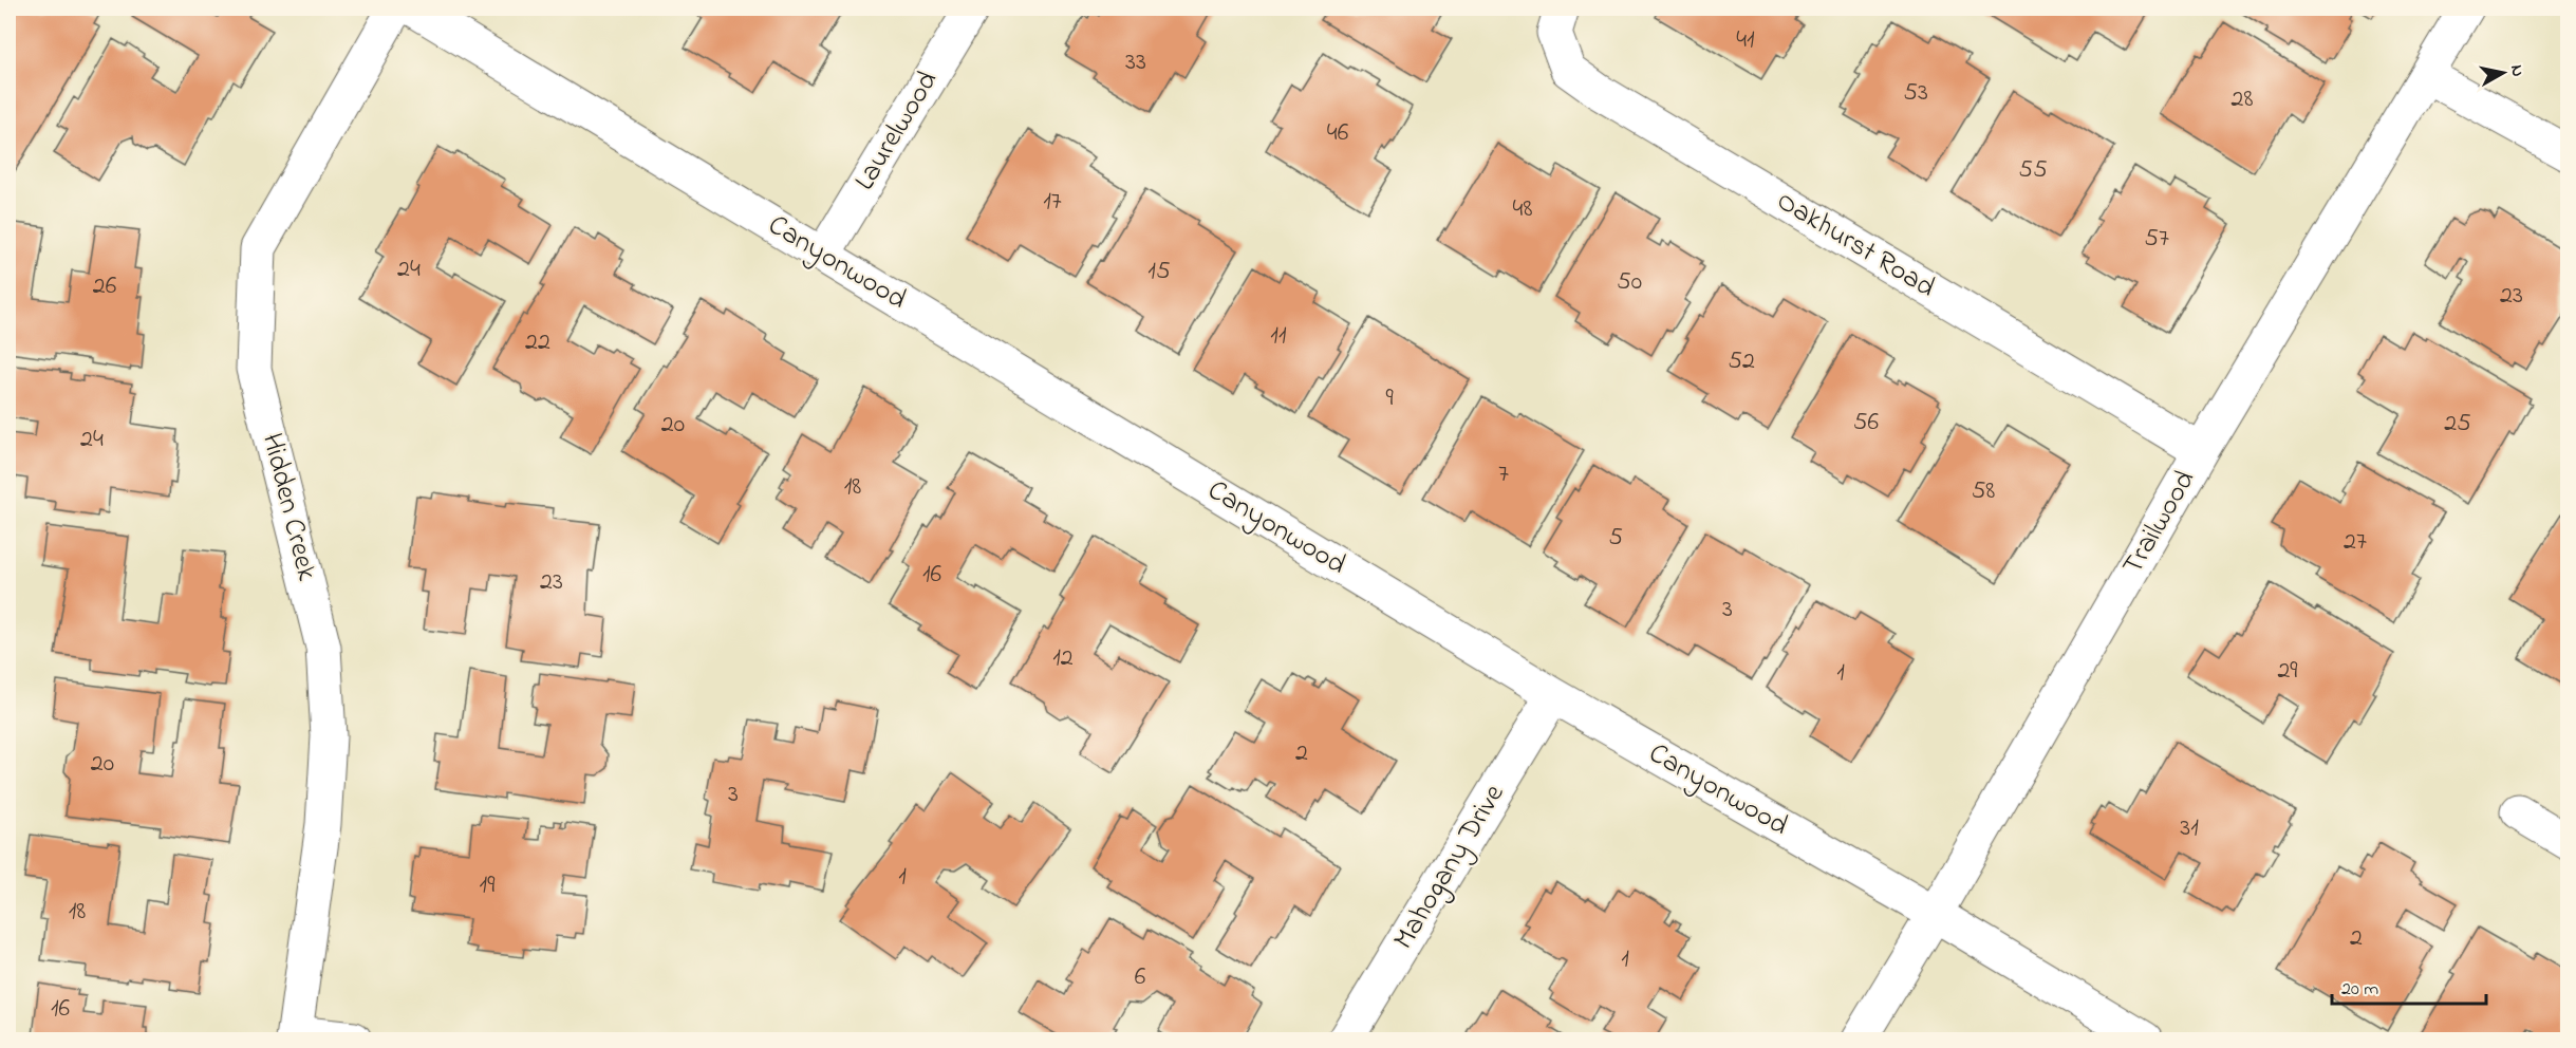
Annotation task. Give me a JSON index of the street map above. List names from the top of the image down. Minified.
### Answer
{"streets":{"street":["Laurelwood","Oakhurst Road","Canyonwood","Hidden Creek","Trailwood","Mahogany Drive"]},"crossings":[["Laurelwood","Canyonwood"],["Oakhurst Road","Trailwood"],["Canyonwood","Trailwood"],["Canyonwood","Mahogany Drive"]],"house_numbers":["41","33","53","28","46","55","17","48","57","24","15","50","26","23","11","22","52","9","56","25","20","24","7","18","58","5","27","16","23","3","12","29","1","2","20","3","31","1","19","18","2","1","6","16"],"scale_bar":"20 m","north":"right"}
